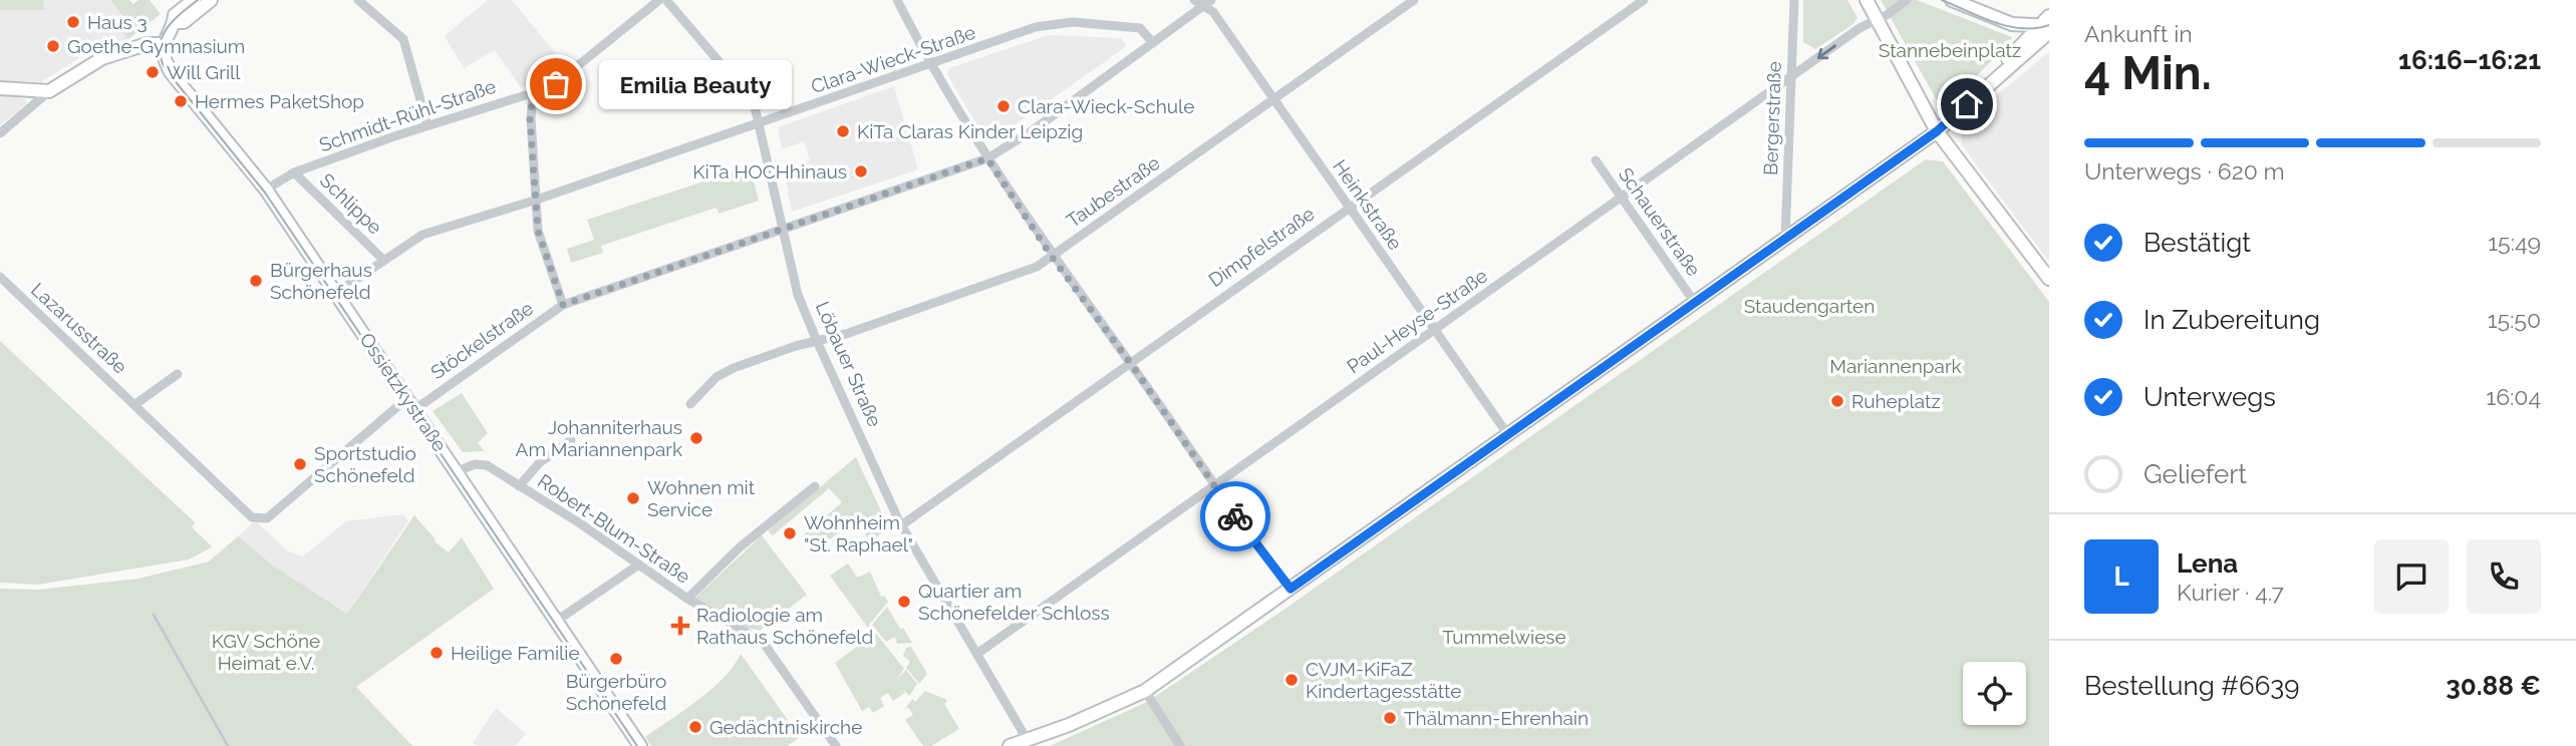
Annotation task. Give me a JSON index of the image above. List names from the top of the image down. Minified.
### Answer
{"streets":{"main road":["Ossietzkystraße"],"street":["Clara-Wieck-Straße","Schmidt-Rühl-Straße","Bergerstraße","Taubestraße","Schlippe","Heinkstraße","Schauerstraße","Dimpfelstraße","Paul-Heyse-Straße","Lazarusstraße","Stöckelstraße","Löbauer Straße","Robert-Blum-Straße"]},"crossings":[["Clara-Wieck-Straße","Schlippe"],["Clara-Wieck-Straße","Stöckelstraße"],["Clara-Wieck-Straße","Löbauer Straße"],["Clara-Wieck-Straße","Ossietzkystraße"],["Schmidt-Rühl-Straße","Schlippe"],["Schmidt-Rühl-Straße","Ossietzkystraße"],["Bergerstraße","Paul-Heyse-Straße"],["Taubestraße","Heinkstraße"],["Taubestraße","Löbauer Straße"],["Heinkstraße","Dimpfelstraße"],["Heinkstraße","Paul-Heyse-Straße"],["Heinkstraße","Stöckelstraße"],["Schauerstraße","Paul-Heyse-Straße"],["Dimpfelstraße","Löbauer Straße"],["Paul-Heyse-Straße","Löbauer Straße"],["Lazarusstraße","Stöckelstraße"],["Stöckelstraße","Löbauer Straße"],["Stöckelstraße","Ossietzkystraße"],["Ossietzkystraße","Robert-Blum-Straße"]],"parks":["Stannebeinplatz","Staudengarten","Mariannenpark","Tummelwiese","KGV Schöne Heimat e.V."],"places":{"other":["Haus 3","Goethe-Gymnasium","Will Grill","Emilia Beauty","Hermes PaketShop","Clara-Wieck-Schule","KiTa Claras Kinder Leipzig","KiTa HOCHhinaus","Bürgerhaus Schönefeld","Ruheplatz","Johanniterhaus Am Mariannenpark","Sportstudio Schönefeld","Wohnen mit Service","Wohnheim \"St. Raphael\"","Quartier am Schönefelder Schloss","Heilige Familie","Bürgerbüro Schönefeld","CVJM-KiFaZ Kindertagesstätte","Thälmann-Ehrenhain","Gedächtniskirche"],"health":["Radiologie am Rathaus Schönefeld"]},"page":{"heading":["4 Min.","Ankunft in","16:16–16:21"],"panel":["Lena","Kurier · 4.7","Bestellung #6639","30.88 €"],"bubble":"Emilia Beauty","bar":"Unterwegs · 620 m","list":[["Bestätigt","15:49"],["In Zubereitung","15:50"],["Unterwegs","16:04"],"Geliefert"],"round":"L"}}
